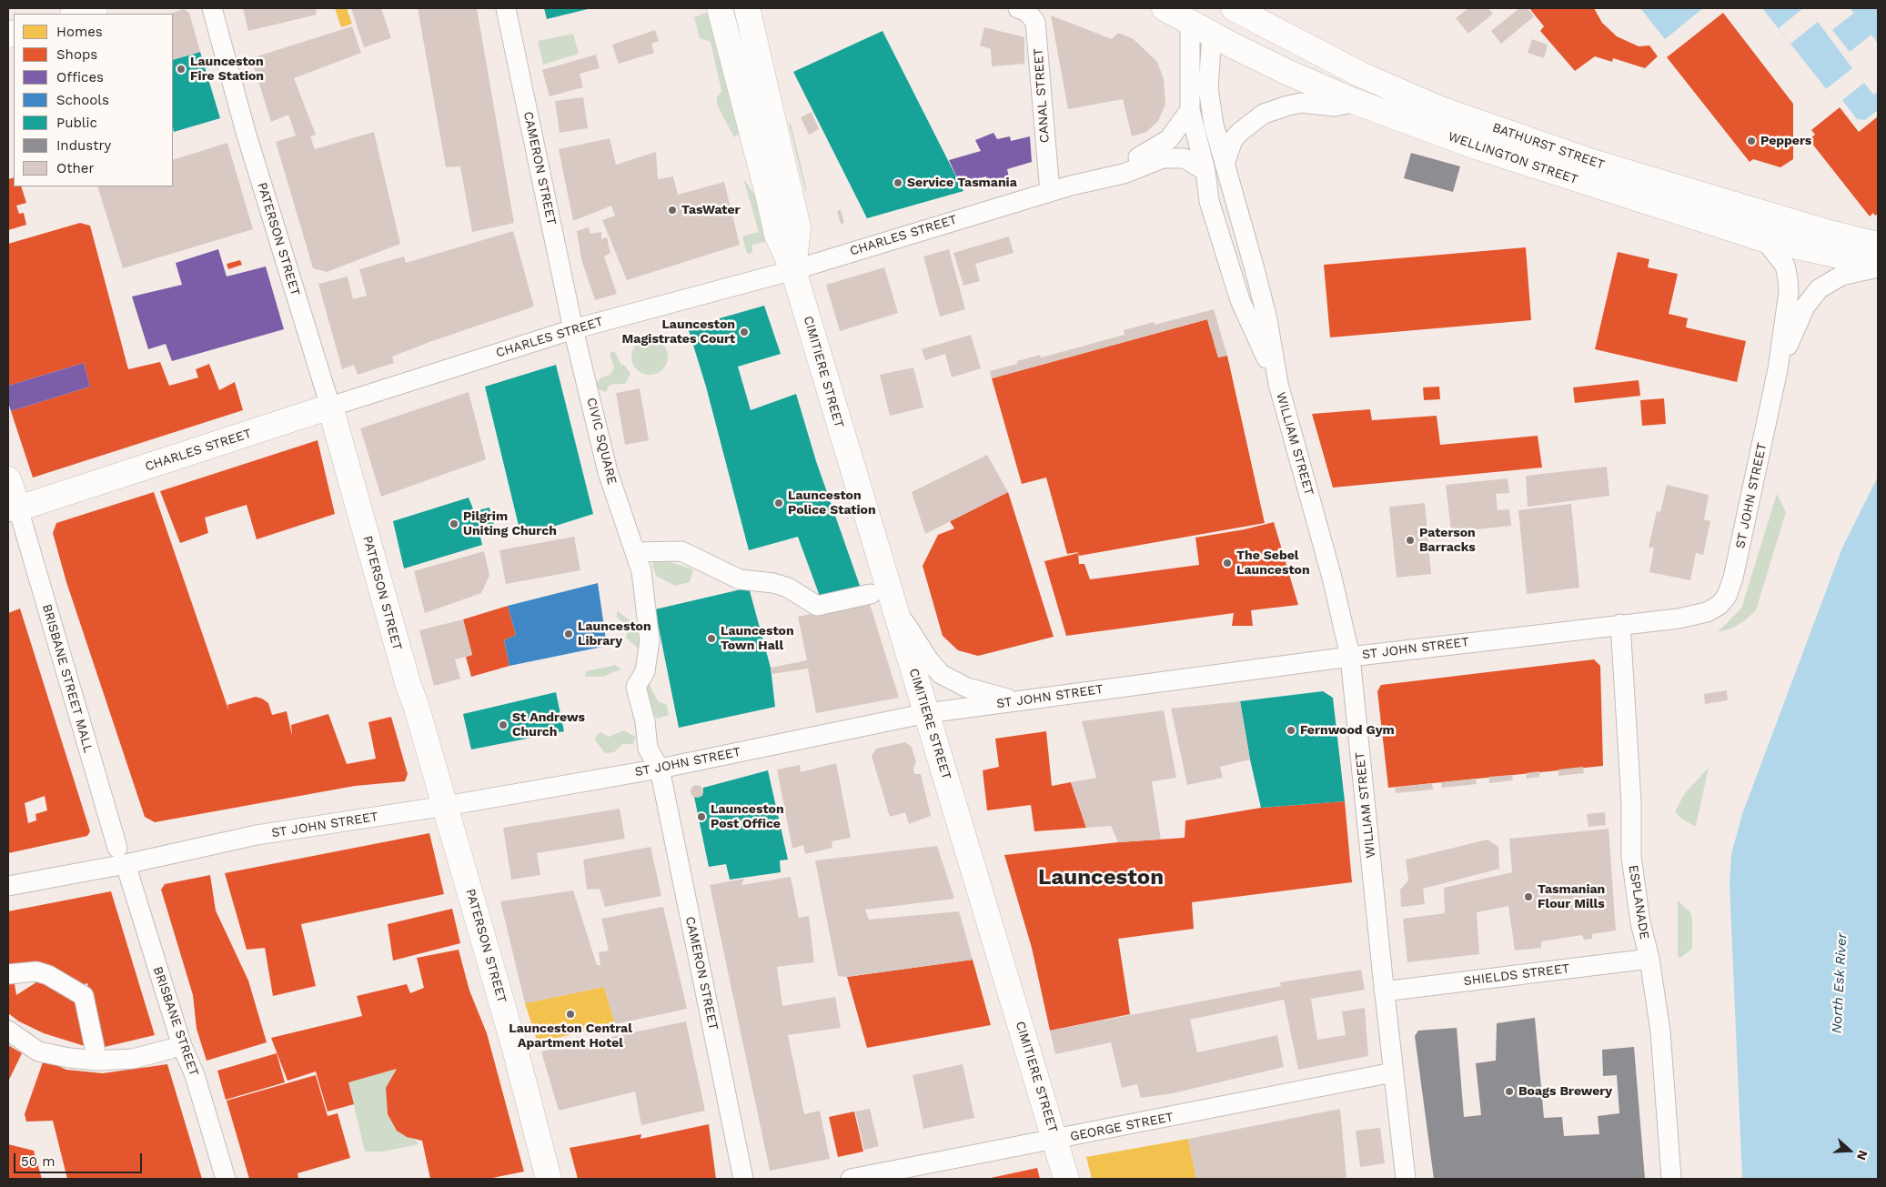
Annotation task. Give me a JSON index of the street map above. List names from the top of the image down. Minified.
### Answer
{"streets":{"main road":["BATHURST STREET","WELLINGTON STREET","CHARLES STREET","PATERSON STREET","CIMITIERE STREET"],"street":["CANAL STREET","CAMERON STREET","CIVIC SQUARE","WILLIAM STREET","ST JOHN STREET","BRISBANE STREET MALL","ESPLANADE","SHIELDS STREET","BRISBANE STREET","GEORGE STREET"]},"crossings":[["CANAL STREET","CHARLES STREET"],["WELLINGTON STREET","WILLIAM STREET"],["WELLINGTON STREET","ST JOHN STREET"],["CAMERON STREET","CHARLES STREET"],["CAMERON STREET","CIVIC SQUARE"],["CAMERON STREET","ST JOHN STREET"],["CHARLES STREET","PATERSON STREET"],["CHARLES STREET","CIMITIERE STREET"],["CHARLES STREET","CIVIC SQUARE"],["CHARLES STREET","WILLIAM STREET"],["CHARLES STREET","BRISBANE STREET MALL"],["PATERSON STREET","ST JOHN STREET"],["CIMITIERE STREET","ST JOHN STREET"],["CIMITIERE STREET","GEORGE STREET"],["CIVIC SQUARE","ST JOHN STREET"],["WILLIAM STREET","ST JOHN STREET"],["WILLIAM STREET","SHIELDS STREET"],["WILLIAM STREET","GEORGE STREET"],["ST JOHN STREET","BRISBANE STREET MALL"],["ST JOHN STREET","ESPLANADE"],["ST JOHN STREET","BRISBANE STREET"],["BRISBANE STREET MALL","BRISBANE STREET"],["ESPLANADE","SHIELDS STREET"]],"districts":["Launceston"],"water":["North Esk River"],"places":["Launceston Fire Station","Peppers","Service Tasmania","TasWater","Launceston Magistrates Court","Launceston Police Station","Pilgrim Uniting Church","Paterson Barracks","The Sebel Launceston","Launceston Library","Launceston Town Hall","St Andrews Church","Fernwood Gym","Launceston Post Office","Tasmanian Flour Mills","Launceston Central Apartment Hotel","Boags Brewery"],"legend":["Homes","Shops","Offices","Schools","Public","Industry","Other"],"scale_bar":"50 m","north":"right"}
